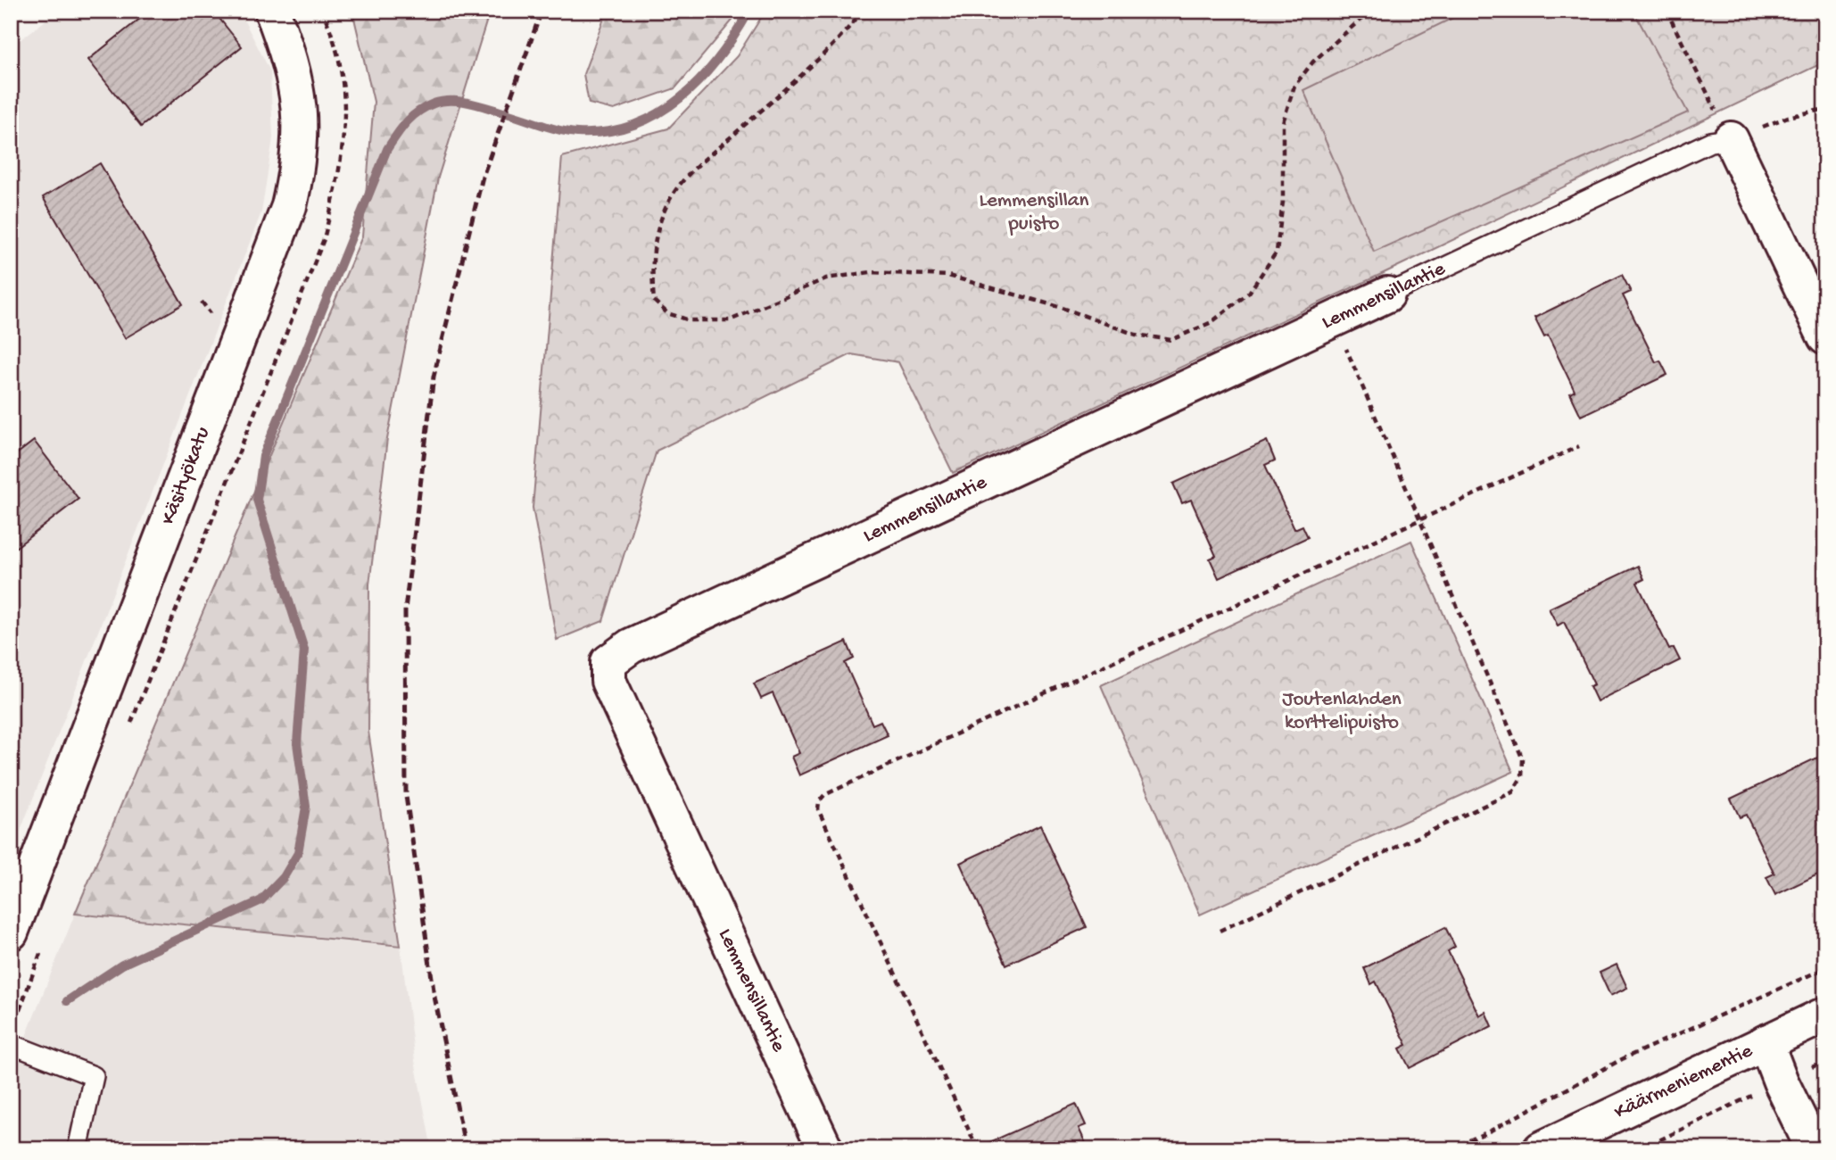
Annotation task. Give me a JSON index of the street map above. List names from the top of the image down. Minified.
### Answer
{"streets":{"street":["Lemmensillantie","Käsityökatu","Käärmeniementie"]},"parks":["Lemmensillan puisto","Joutenlahden korttelipuisto"]}
